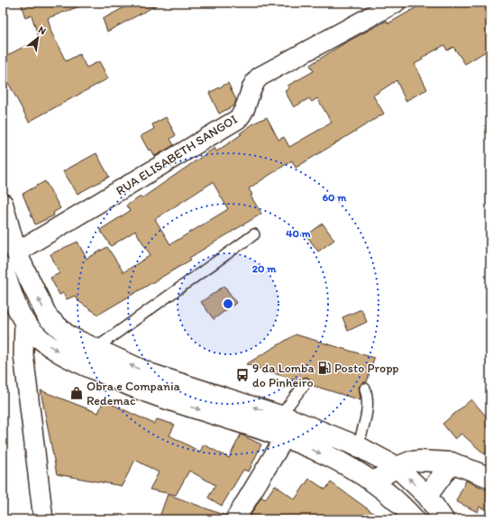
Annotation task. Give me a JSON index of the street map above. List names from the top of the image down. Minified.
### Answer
{"streets":{"street":["RUA ELISABETH SANGOI"]},"places":{"fuel station":["Posto Propp"],"bus stop":["9 da Lomba do Pinheiro"],"shop":["Obra e Compania Redemac"]},"north":"top right","rings":["60 m","40 m","20 m"]}
